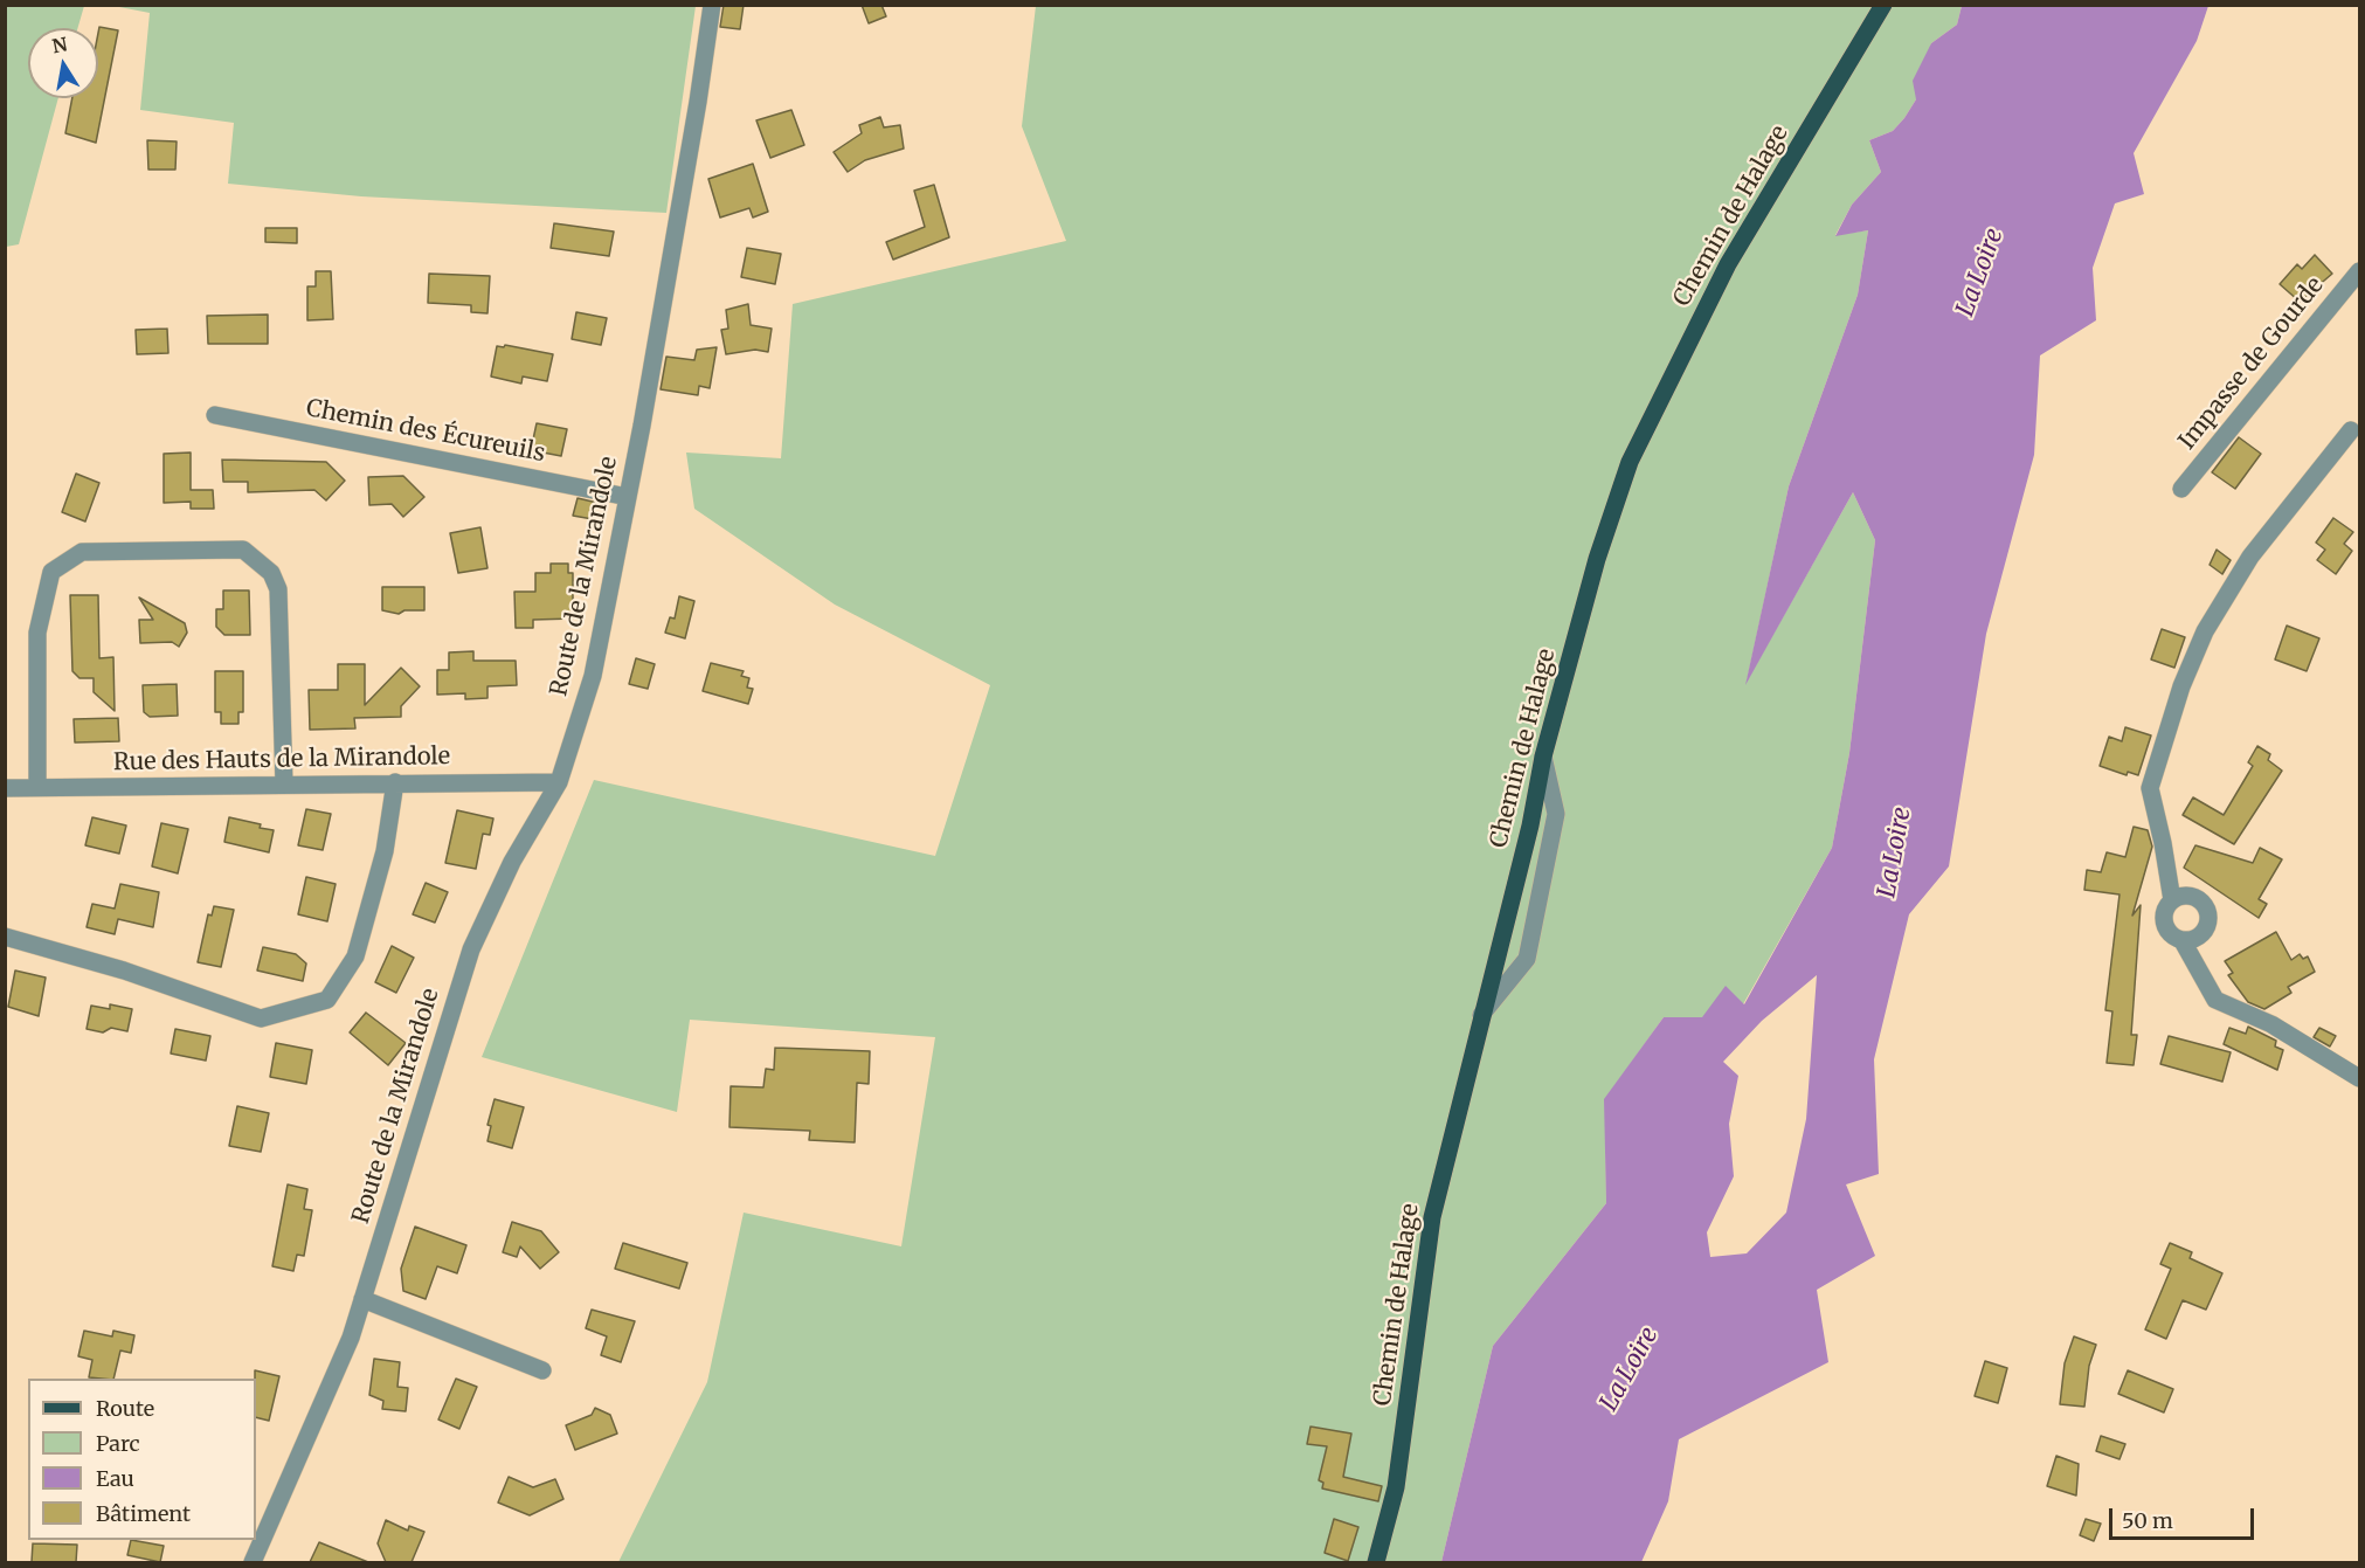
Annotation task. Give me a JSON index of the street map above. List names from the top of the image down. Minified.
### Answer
{"streets":{"main road":["Chemin de Halage"],"street":["Impasse de Gourde","Chemin des Écureuils","Route de la Mirandole","Rue des Hauts de la Mirandole"]},"crossings":[["Chemin des Écureuils","Route de la Mirandole"],["Route de la Mirandole","Rue des Hauts de la Mirandole"]],"water":["La Loire"],"legend":["Route","Parc","Eau","Bâtiment"],"scale_bar":"50 m","north":"top"}
